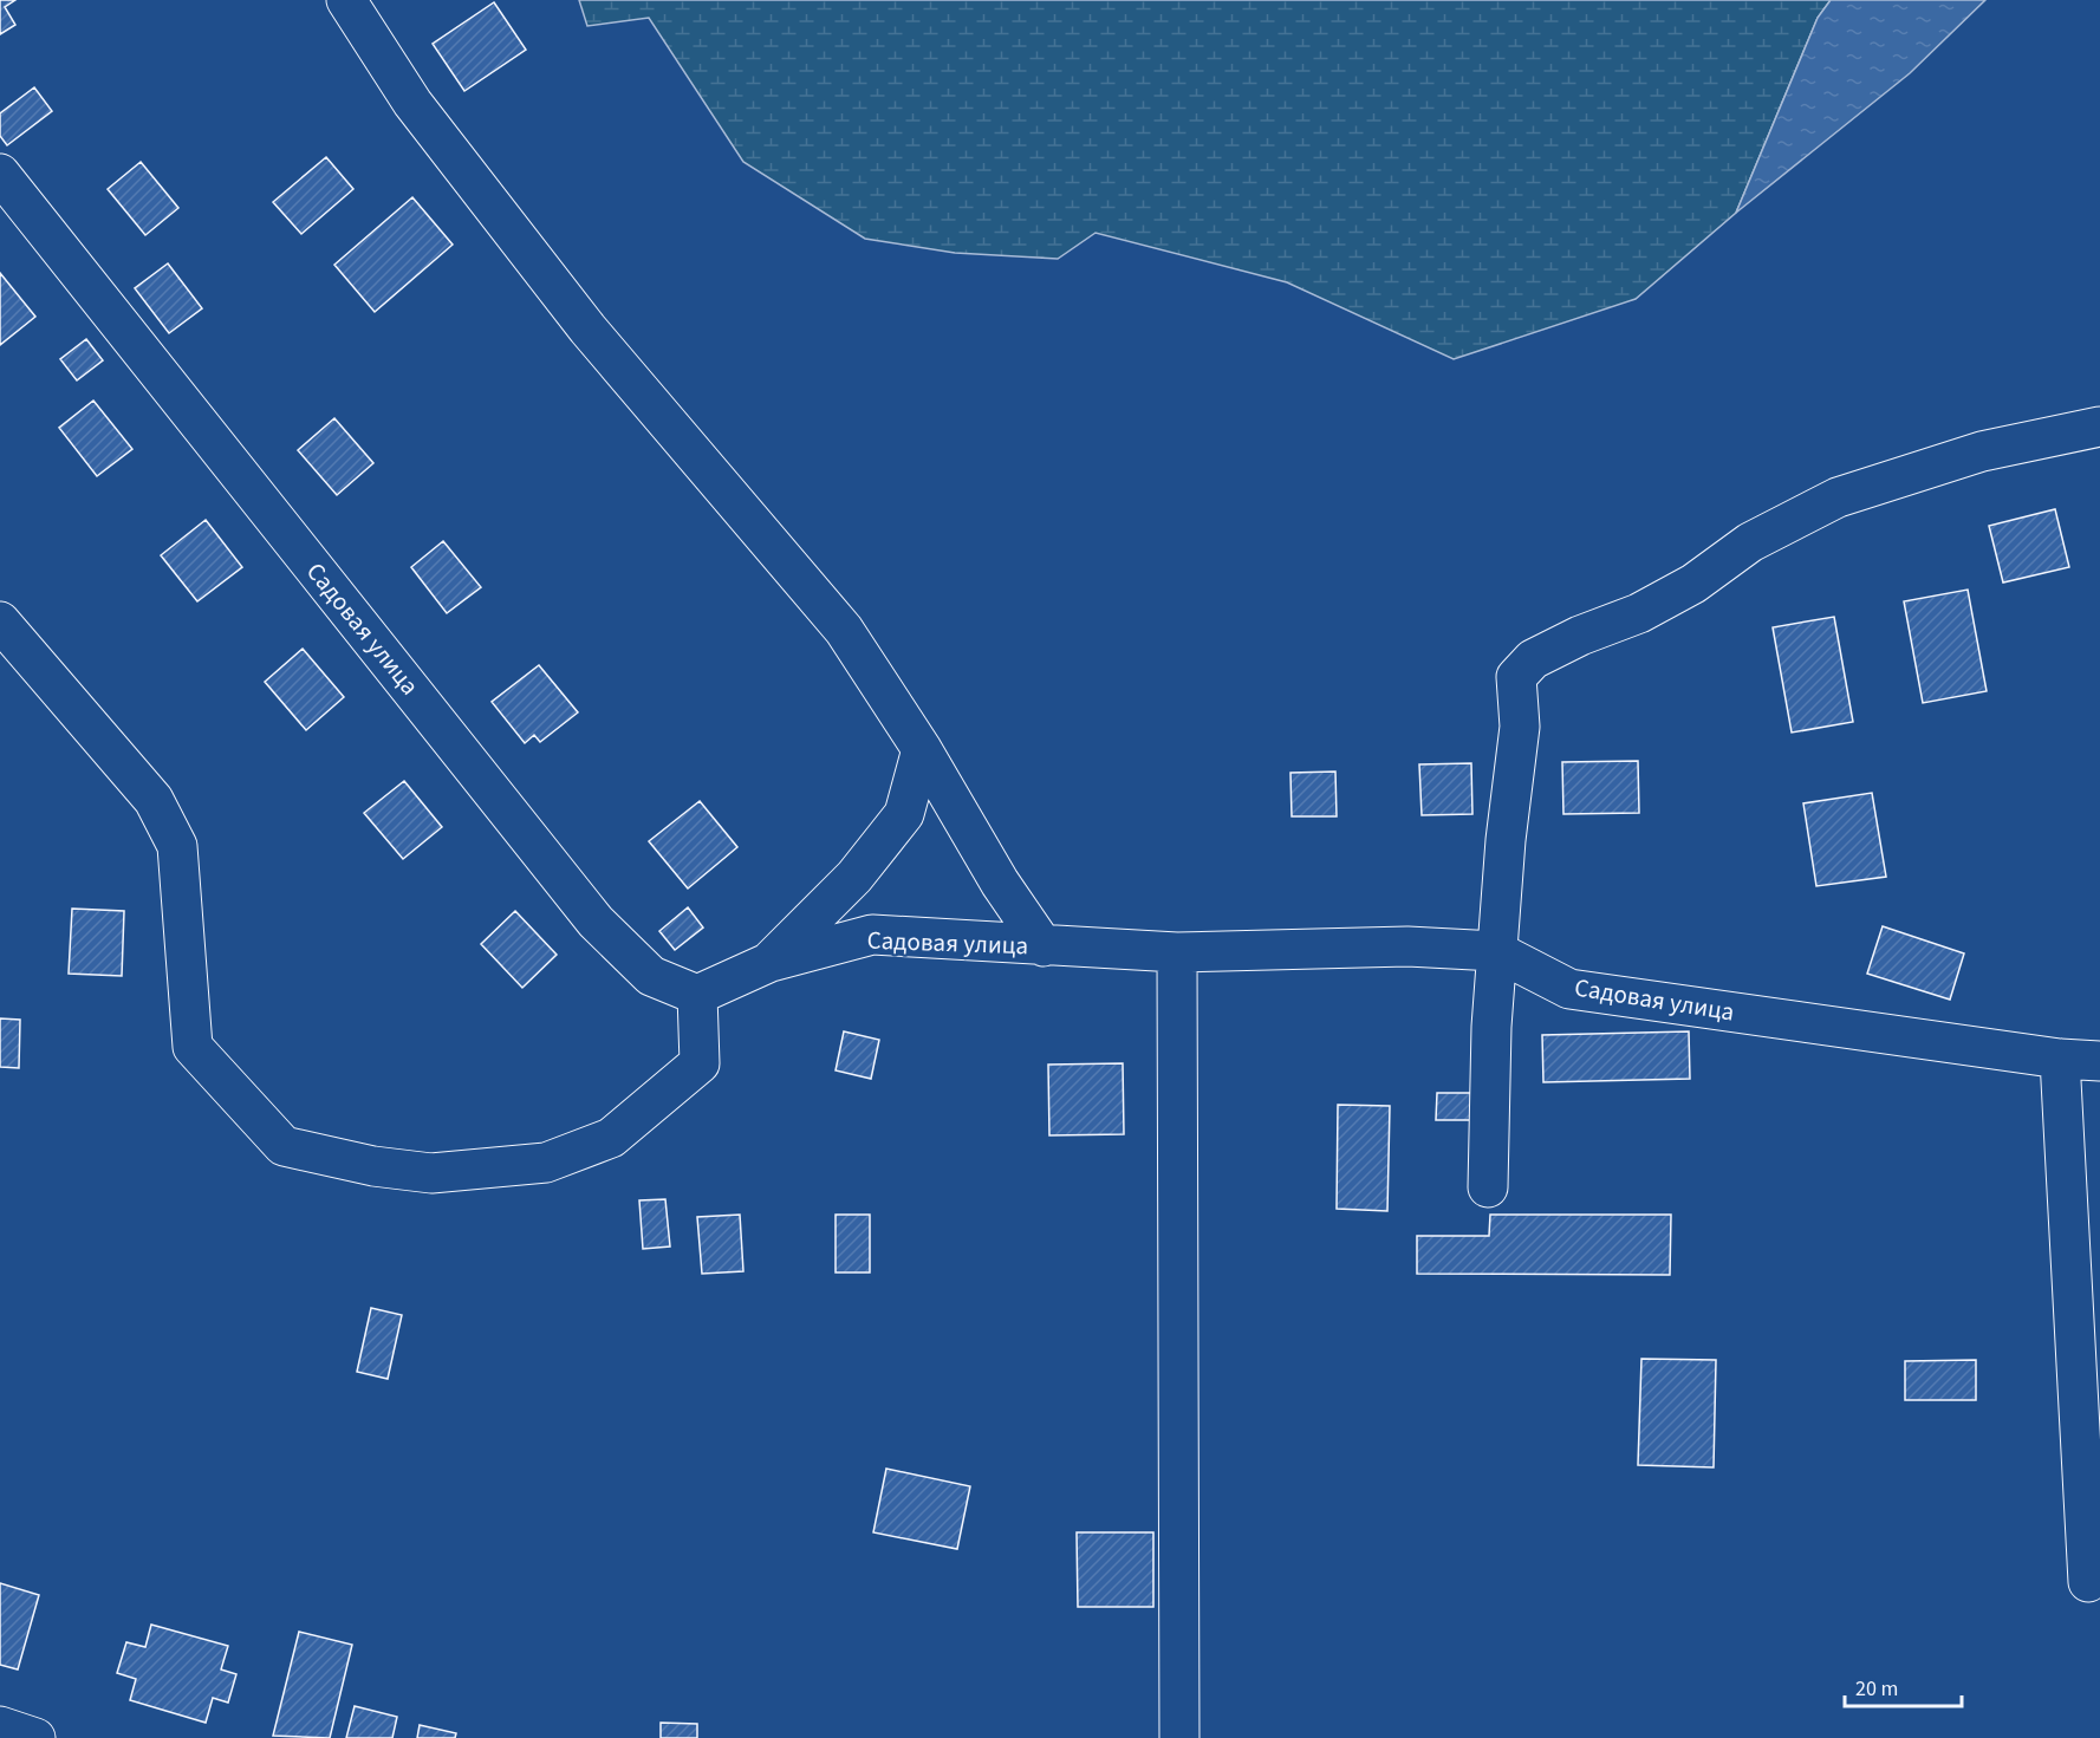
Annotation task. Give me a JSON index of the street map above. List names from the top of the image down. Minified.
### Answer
{"streets":{"street":["Садовая улица"]},"scale_bar":"20 m"}
